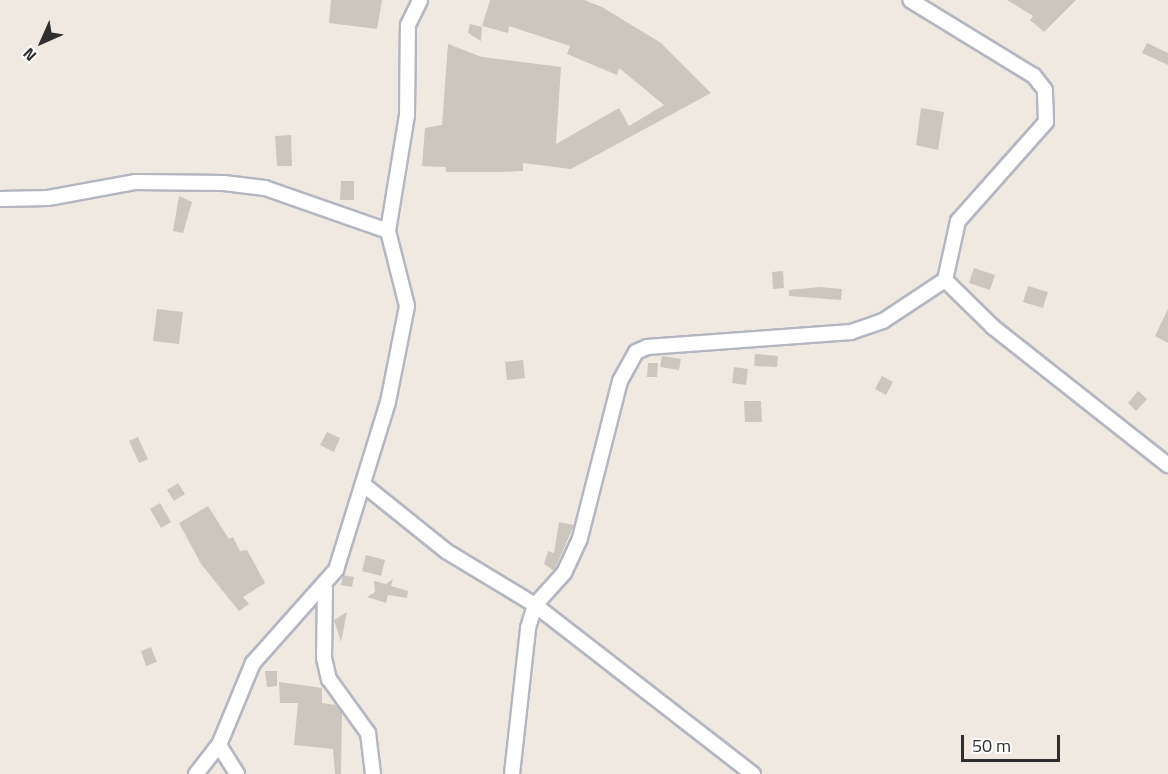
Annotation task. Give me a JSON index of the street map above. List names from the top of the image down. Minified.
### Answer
{"scale_bar":"50 m","north":"bottom left"}
